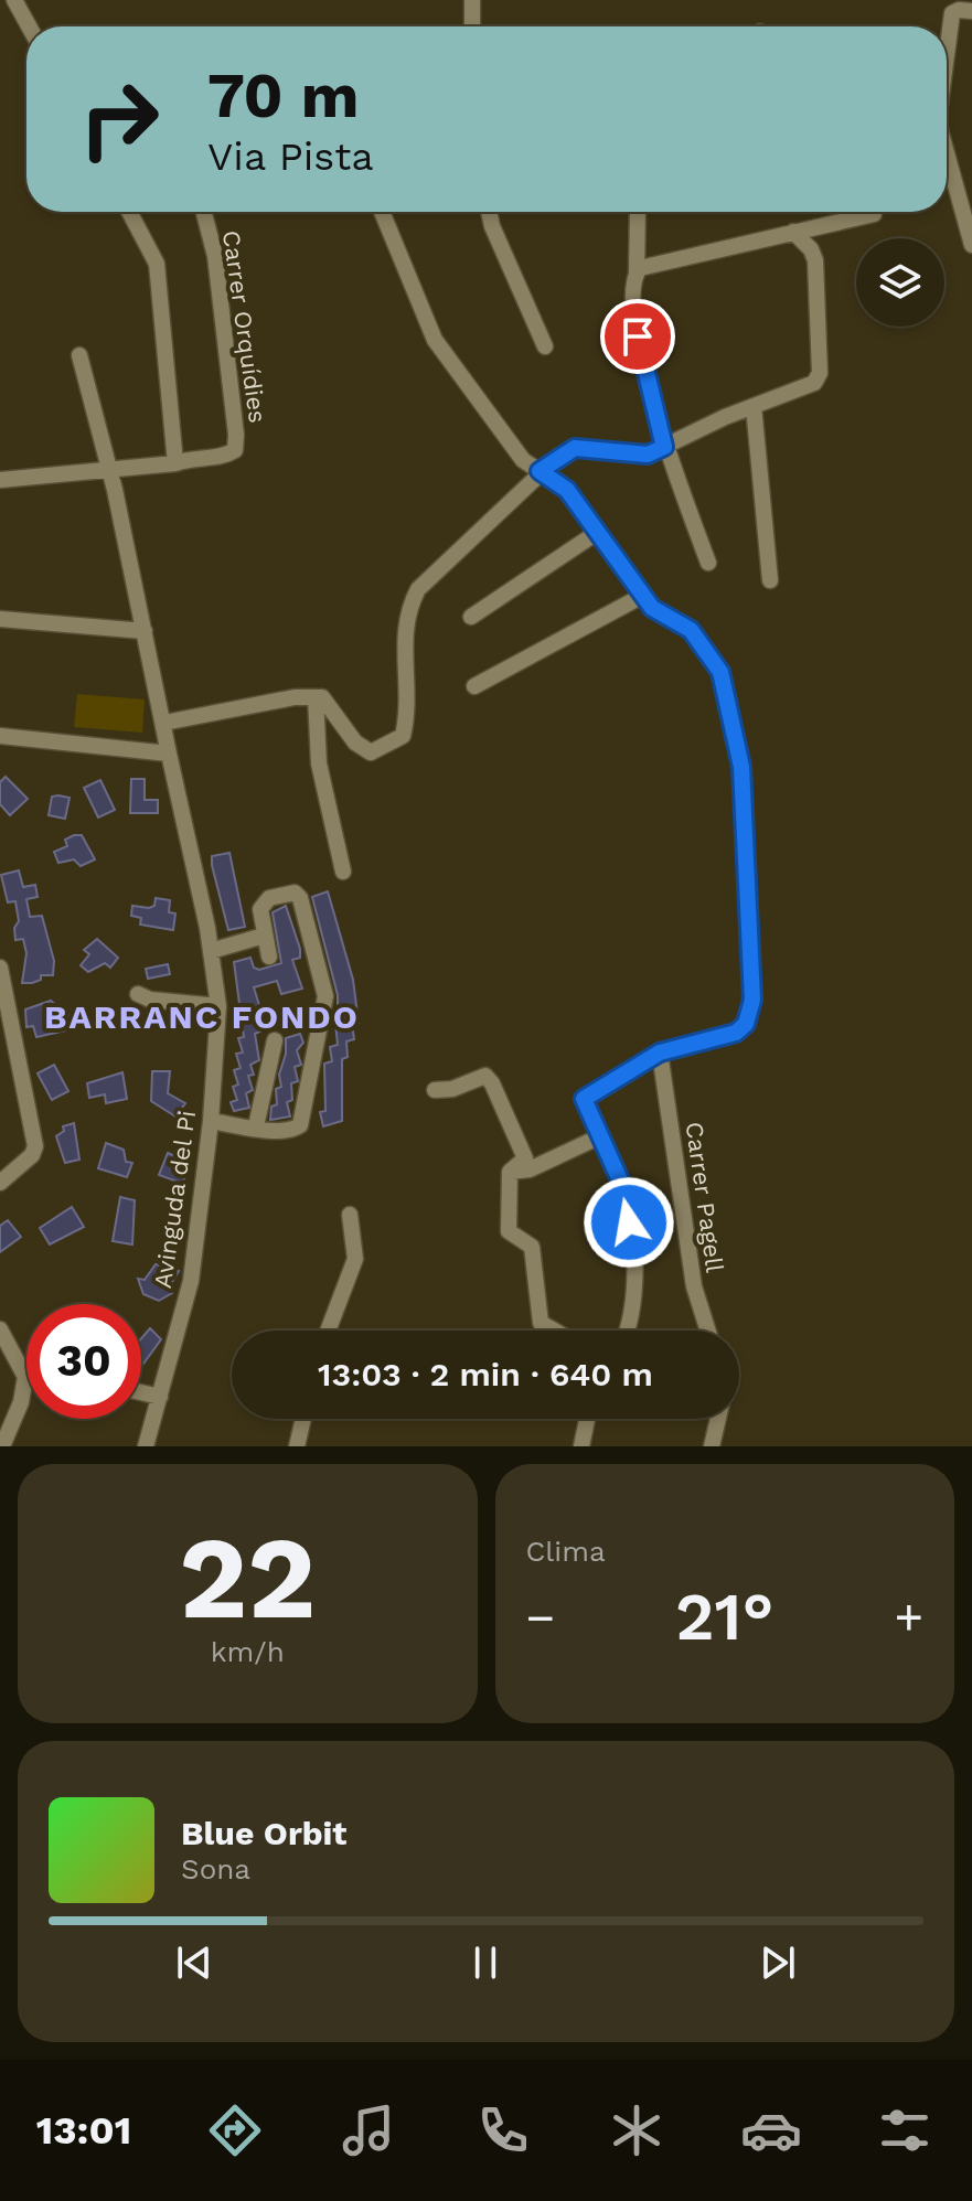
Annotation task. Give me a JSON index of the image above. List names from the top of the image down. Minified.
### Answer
{"streets":{"street":["Carrer Orquídies","Carrer Pagell","Avinguda del Pi"]},"districts":["BARRANC FONDO"],"page":{"turn":["70 m","Via Pista"],"limit":"30","trip":"13:03 · 2 min · 640 m","tile":[["22","km/h"],"Clima"],"heat":["−","21°","+"],"song":["Blue Orbit","Sona"],"tabs":"13:01"}}
